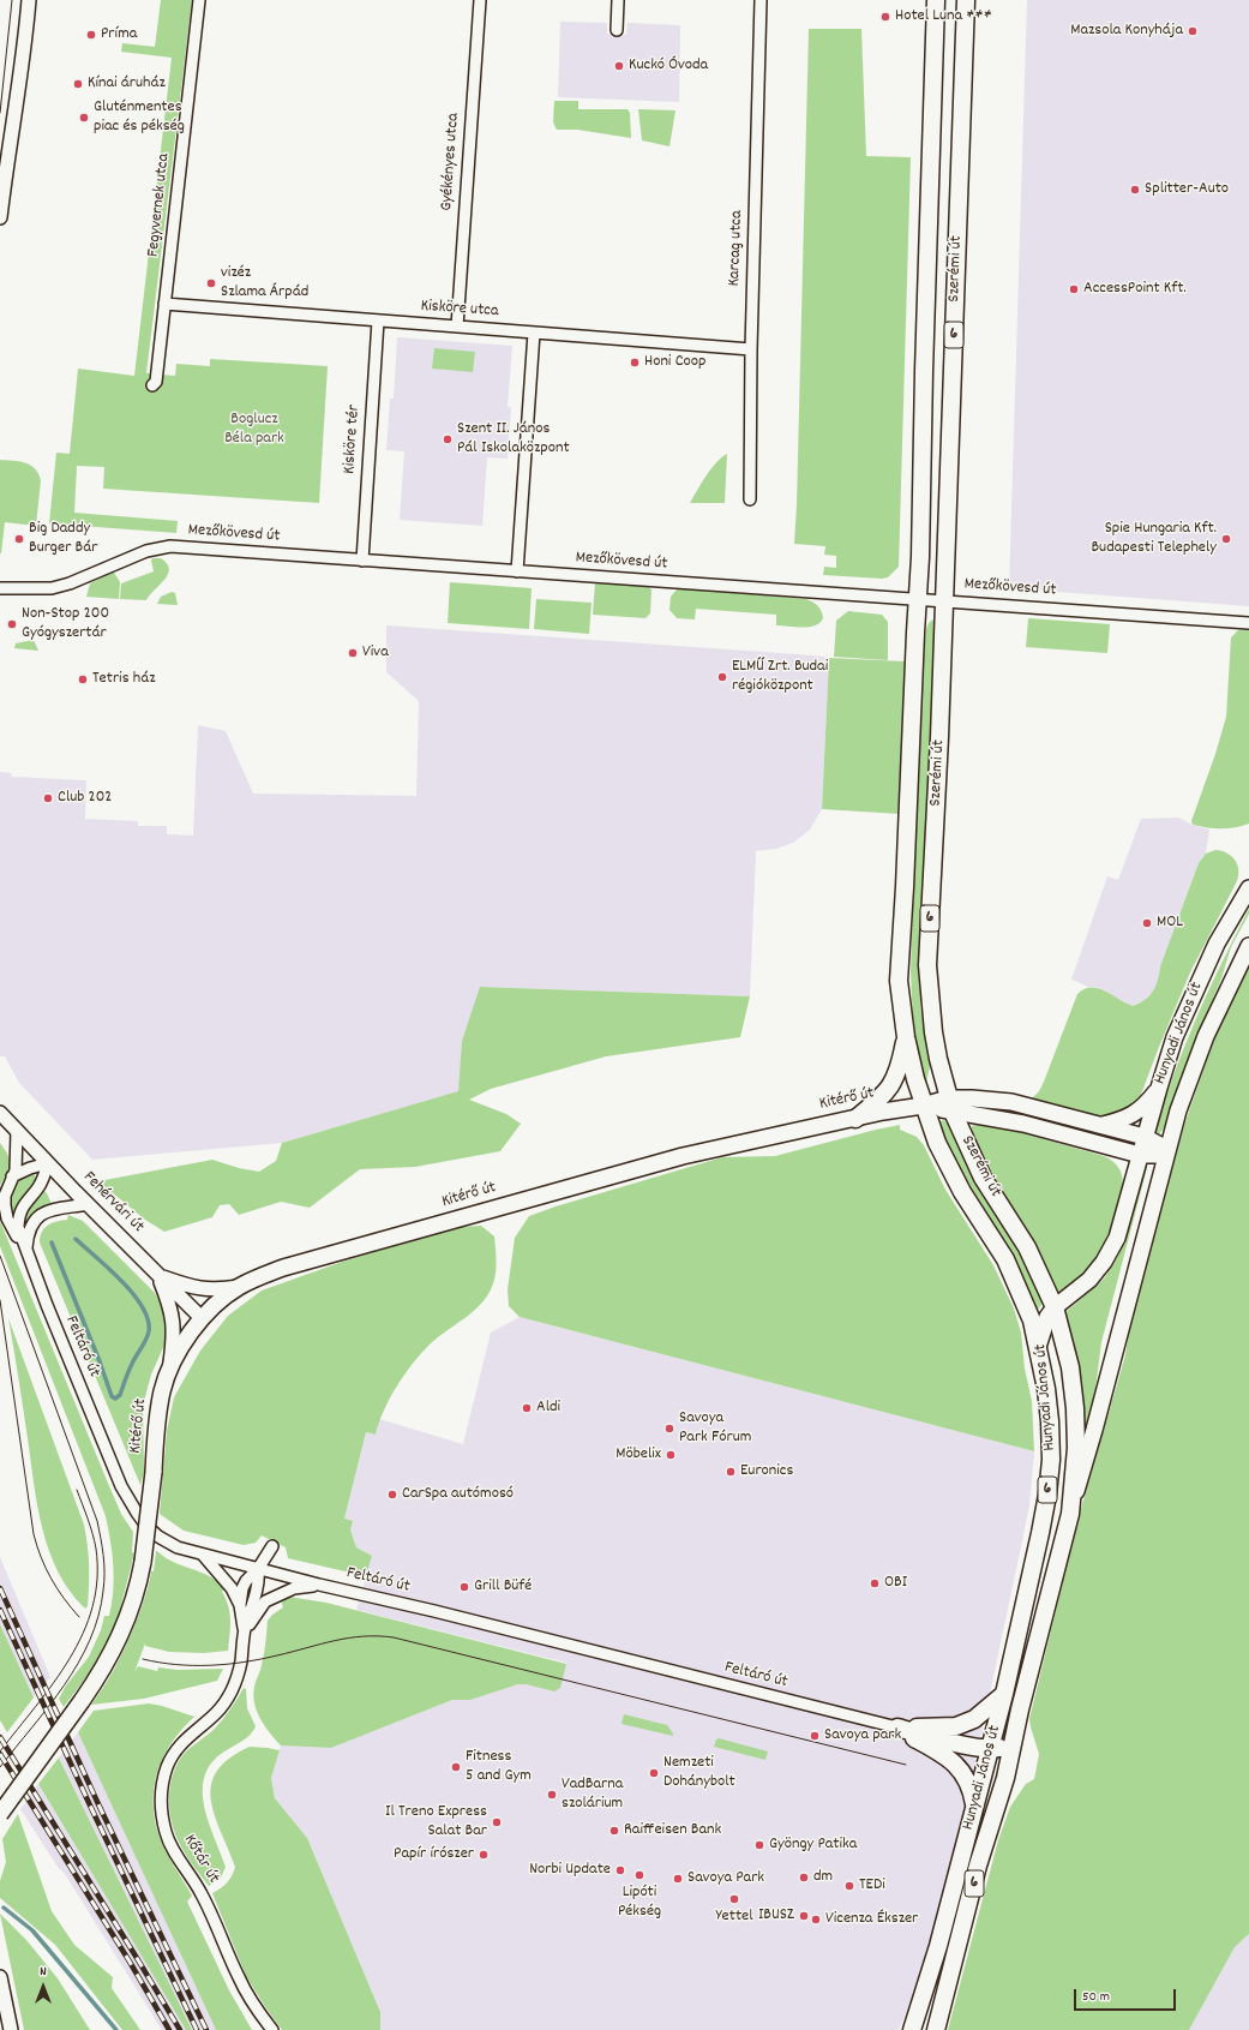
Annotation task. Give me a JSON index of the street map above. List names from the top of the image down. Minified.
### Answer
{"streets":{"main road":["Szerémi út","6","Hunyadi János út","Kitérő út"],"street":["Gyékényes utca","Fegyvernek utca","Karcag utca","Kisköre utca","Kisköre tér","Mezőkövesd út","Fehérvári út","Feltáró út","Kőtár út"]},"crossings":[["Gyékényes utca","Kisköre utca"],["Fegyvernek utca","Kisköre utca"],["Karcag utca","Kisköre utca"],["Szerémi út","Mezőkövesd út"],["Szerémi út","Hunyadi János út"],["Szerémi út","Kitérő út"],["Kisköre utca","Kisköre tér"],["Kisköre tér","Mezőkövesd út"],["Hunyadi János út","Kitérő út"],["Kitérő út","Fehérvári út"],["Fehérvári út","Feltáró út"],["Feltáró út","Kőtár út"]],"parks":["Boglucz Béla park"],"places":["Hotel Luna ***","Mazsola Konyhája","Príma","Kuckó Óvoda","Kínai áruház","Gluténmentes piac és pékség","Splitter-Auto","vizéz Szlama Árpád","AccessPoint Kft.","Honi Coop","Szent II. János Pál Iskolaközpont","Big Daddy Burger Bár","Spie Hungaria Kft. Budapesti Telephely","Non-Stop 200 Gyógyszertár","Viva","ELMŰ Zrt. Budai régióközpont","Tetris ház","Club 202","MOL","Aldi","Savoya Park Fórum","Möbelix","Euronics","CarSpa autómosó","OBI","Grill Büfé","Savoya park","Fitness 5 and Gym","Nemzeti Dohánybolt","VadBarna szolárium","Il Treno Express Salat Bar","Raiffeisen Bank","Gyöngy Patika","Papír írószer","Norbi Update","Lipóti Pékség","dm","Savoya Park","TEDi","Yettel","IBUSZ","Vicenza Ékszer"],"scale_bar":"50 m","north":"top"}
